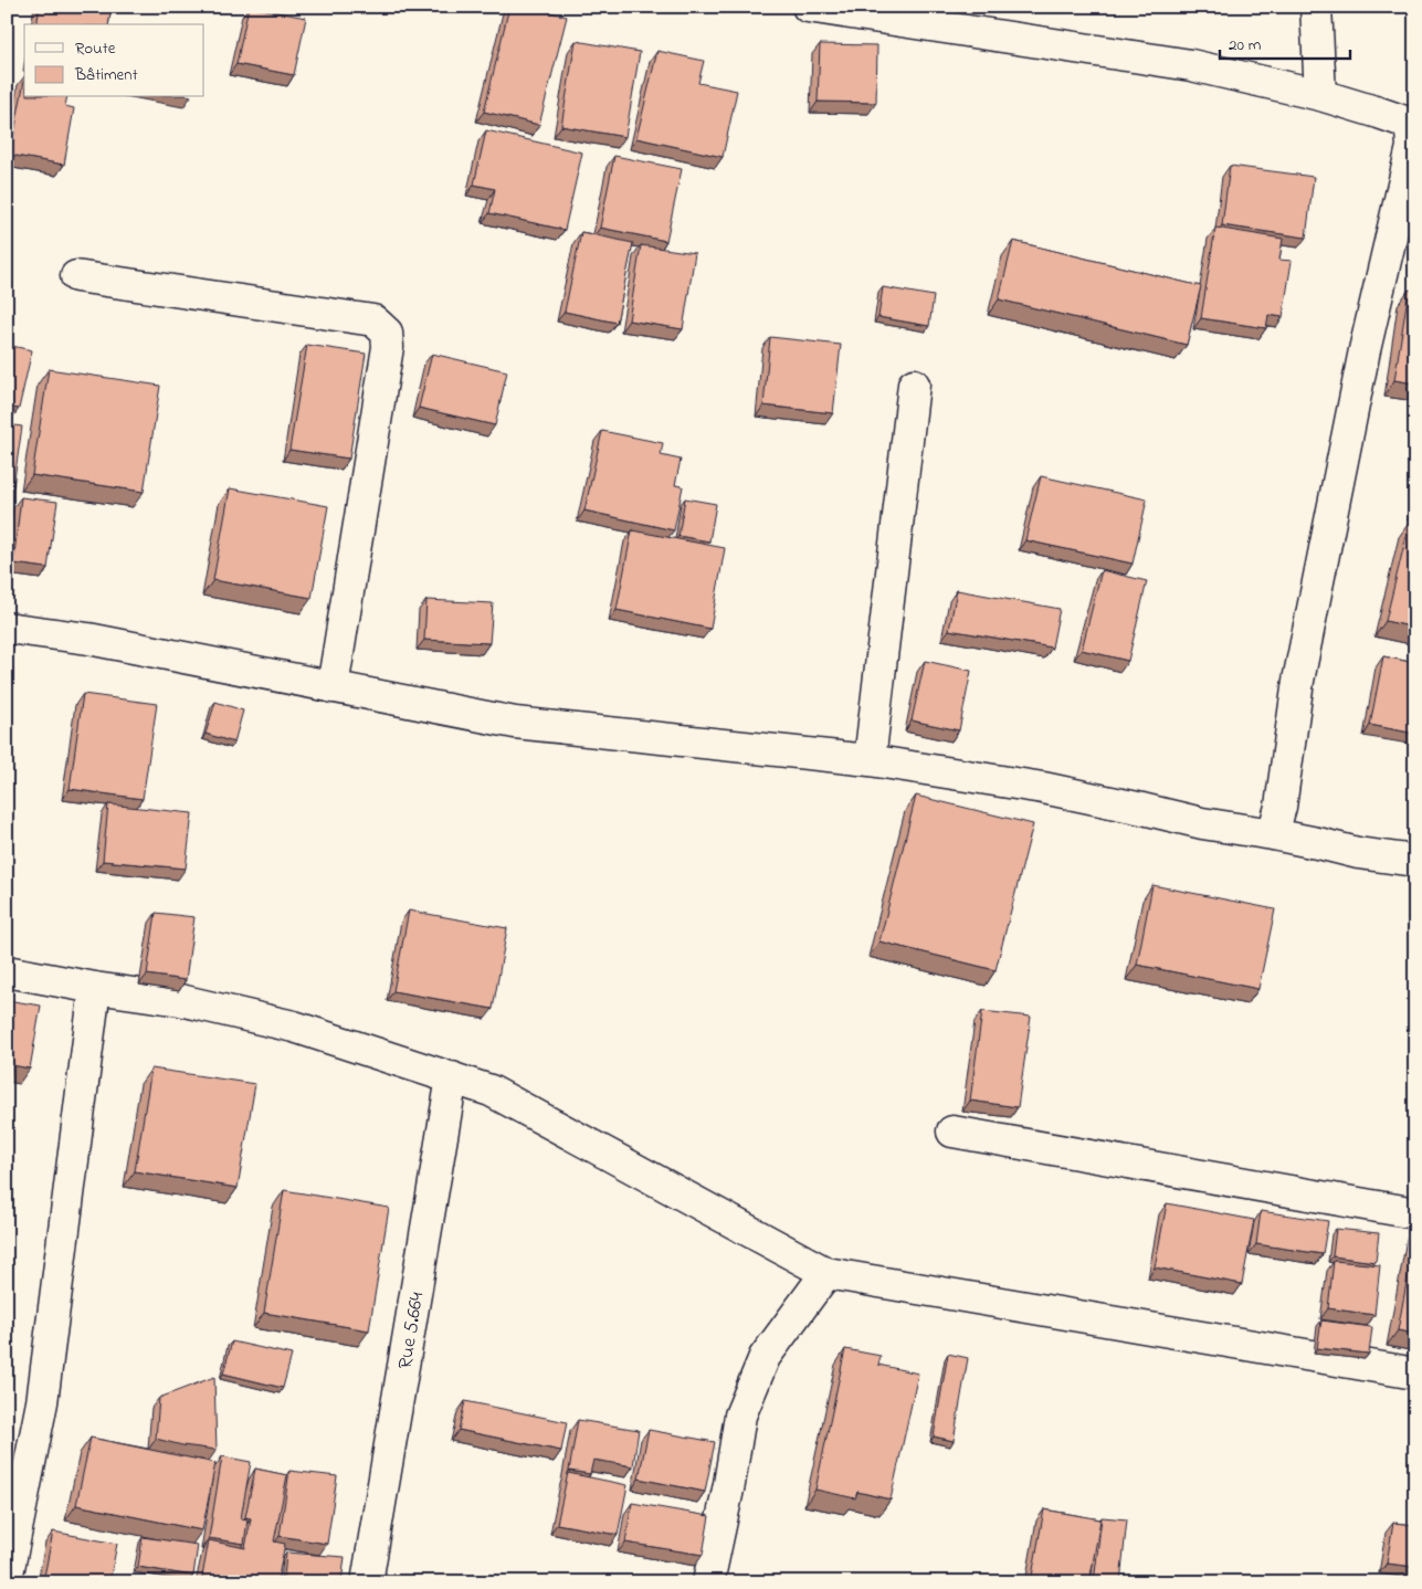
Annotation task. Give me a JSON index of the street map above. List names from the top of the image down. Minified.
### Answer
{"streets":{"street":["Rue 5.664"]},"legend":["Route","Bâtiment"],"scale_bar":"20 m"}
